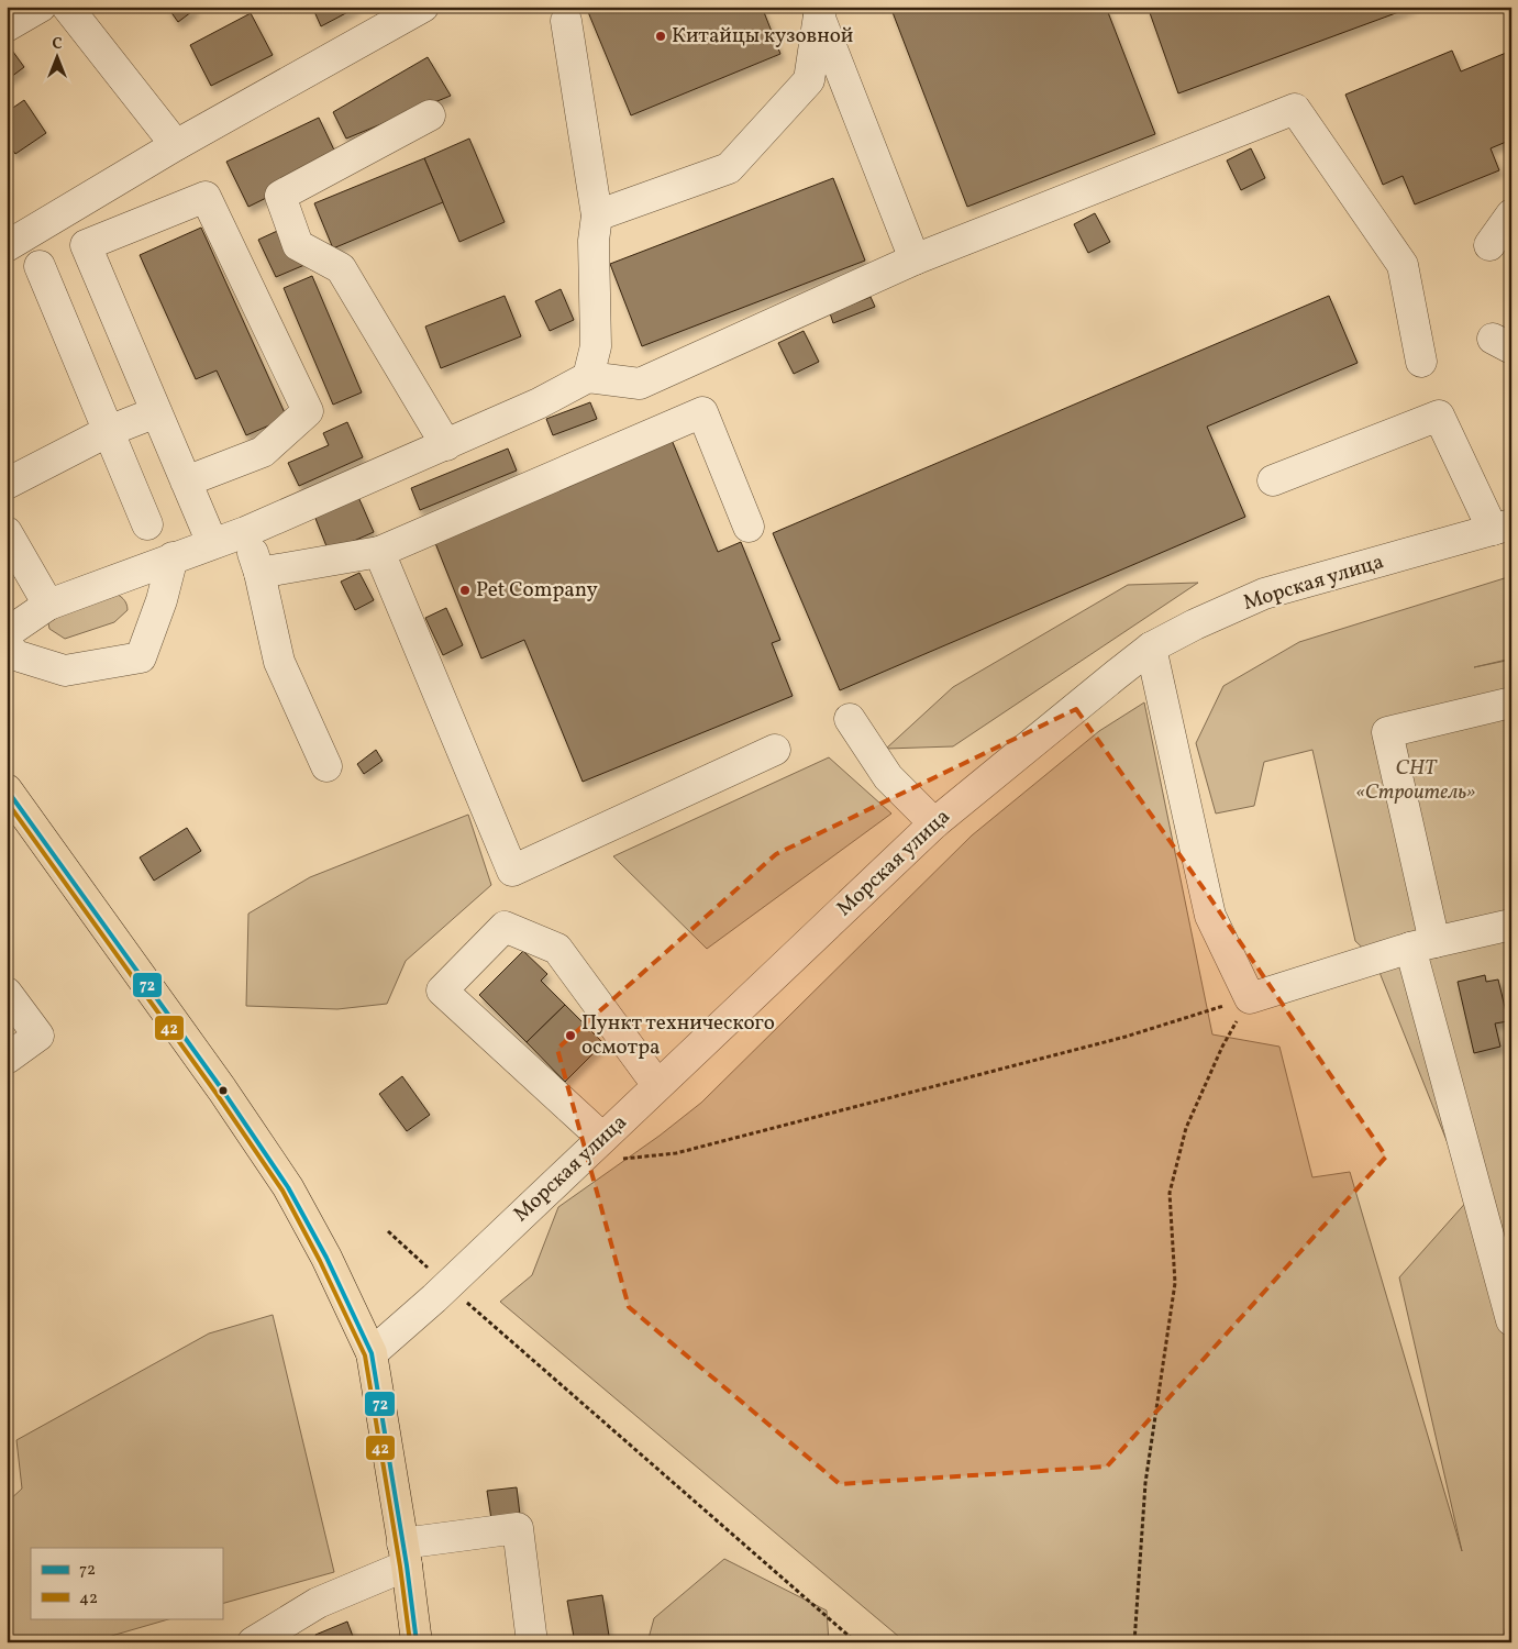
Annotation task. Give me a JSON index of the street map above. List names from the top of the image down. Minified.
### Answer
{"streets":{"street":["Морская улица"]},"parks":["СНТ «Строитель»"],"places":["Китайцы кузовной","Pet Company","Пункт технического осмотра"],"lines":["transit line 72","transit line 42"],"legend":["72","42"],"north":"top"}
